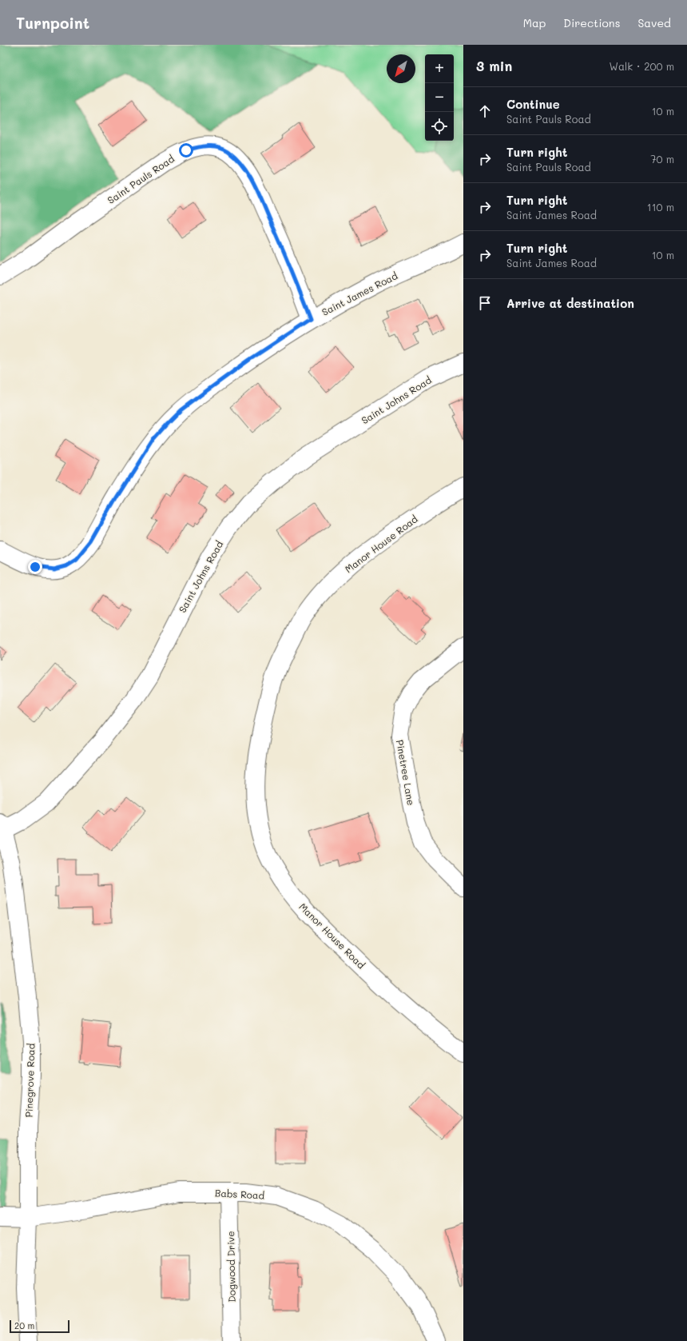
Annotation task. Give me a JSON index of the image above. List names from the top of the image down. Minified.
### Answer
{"streets":{"street":["Saint Pauls Road","Saint James Road","Saint Johns Road","Manor House Road","Pinetree Lane","Pinegrove Road","Babs Road","Dogwood Drive"]},"crossings":[["Saint Pauls Road","Saint James Road"],["Saint Johns Road","Pinegrove Road"],["Pinegrove Road","Babs Road"],["Babs Road","Dogwood Drive"]],"scale_bar":"20 m","north":"bottom left","page":{"header":"Turnpoint","nav":["Map","Directions","Saved"],"heading":["3 min","Walk · 200 m"],"map_buttons":["+","−"],"list":[["Continue","Saint Pauls Road","10 m"],["Turn right","Saint Pauls Road","70 m"],["Turn right","Saint James Road","110 m"],["Turn right","Saint James Road","10 m"],"Arrive at destination"],"scale":"20 m"}}
